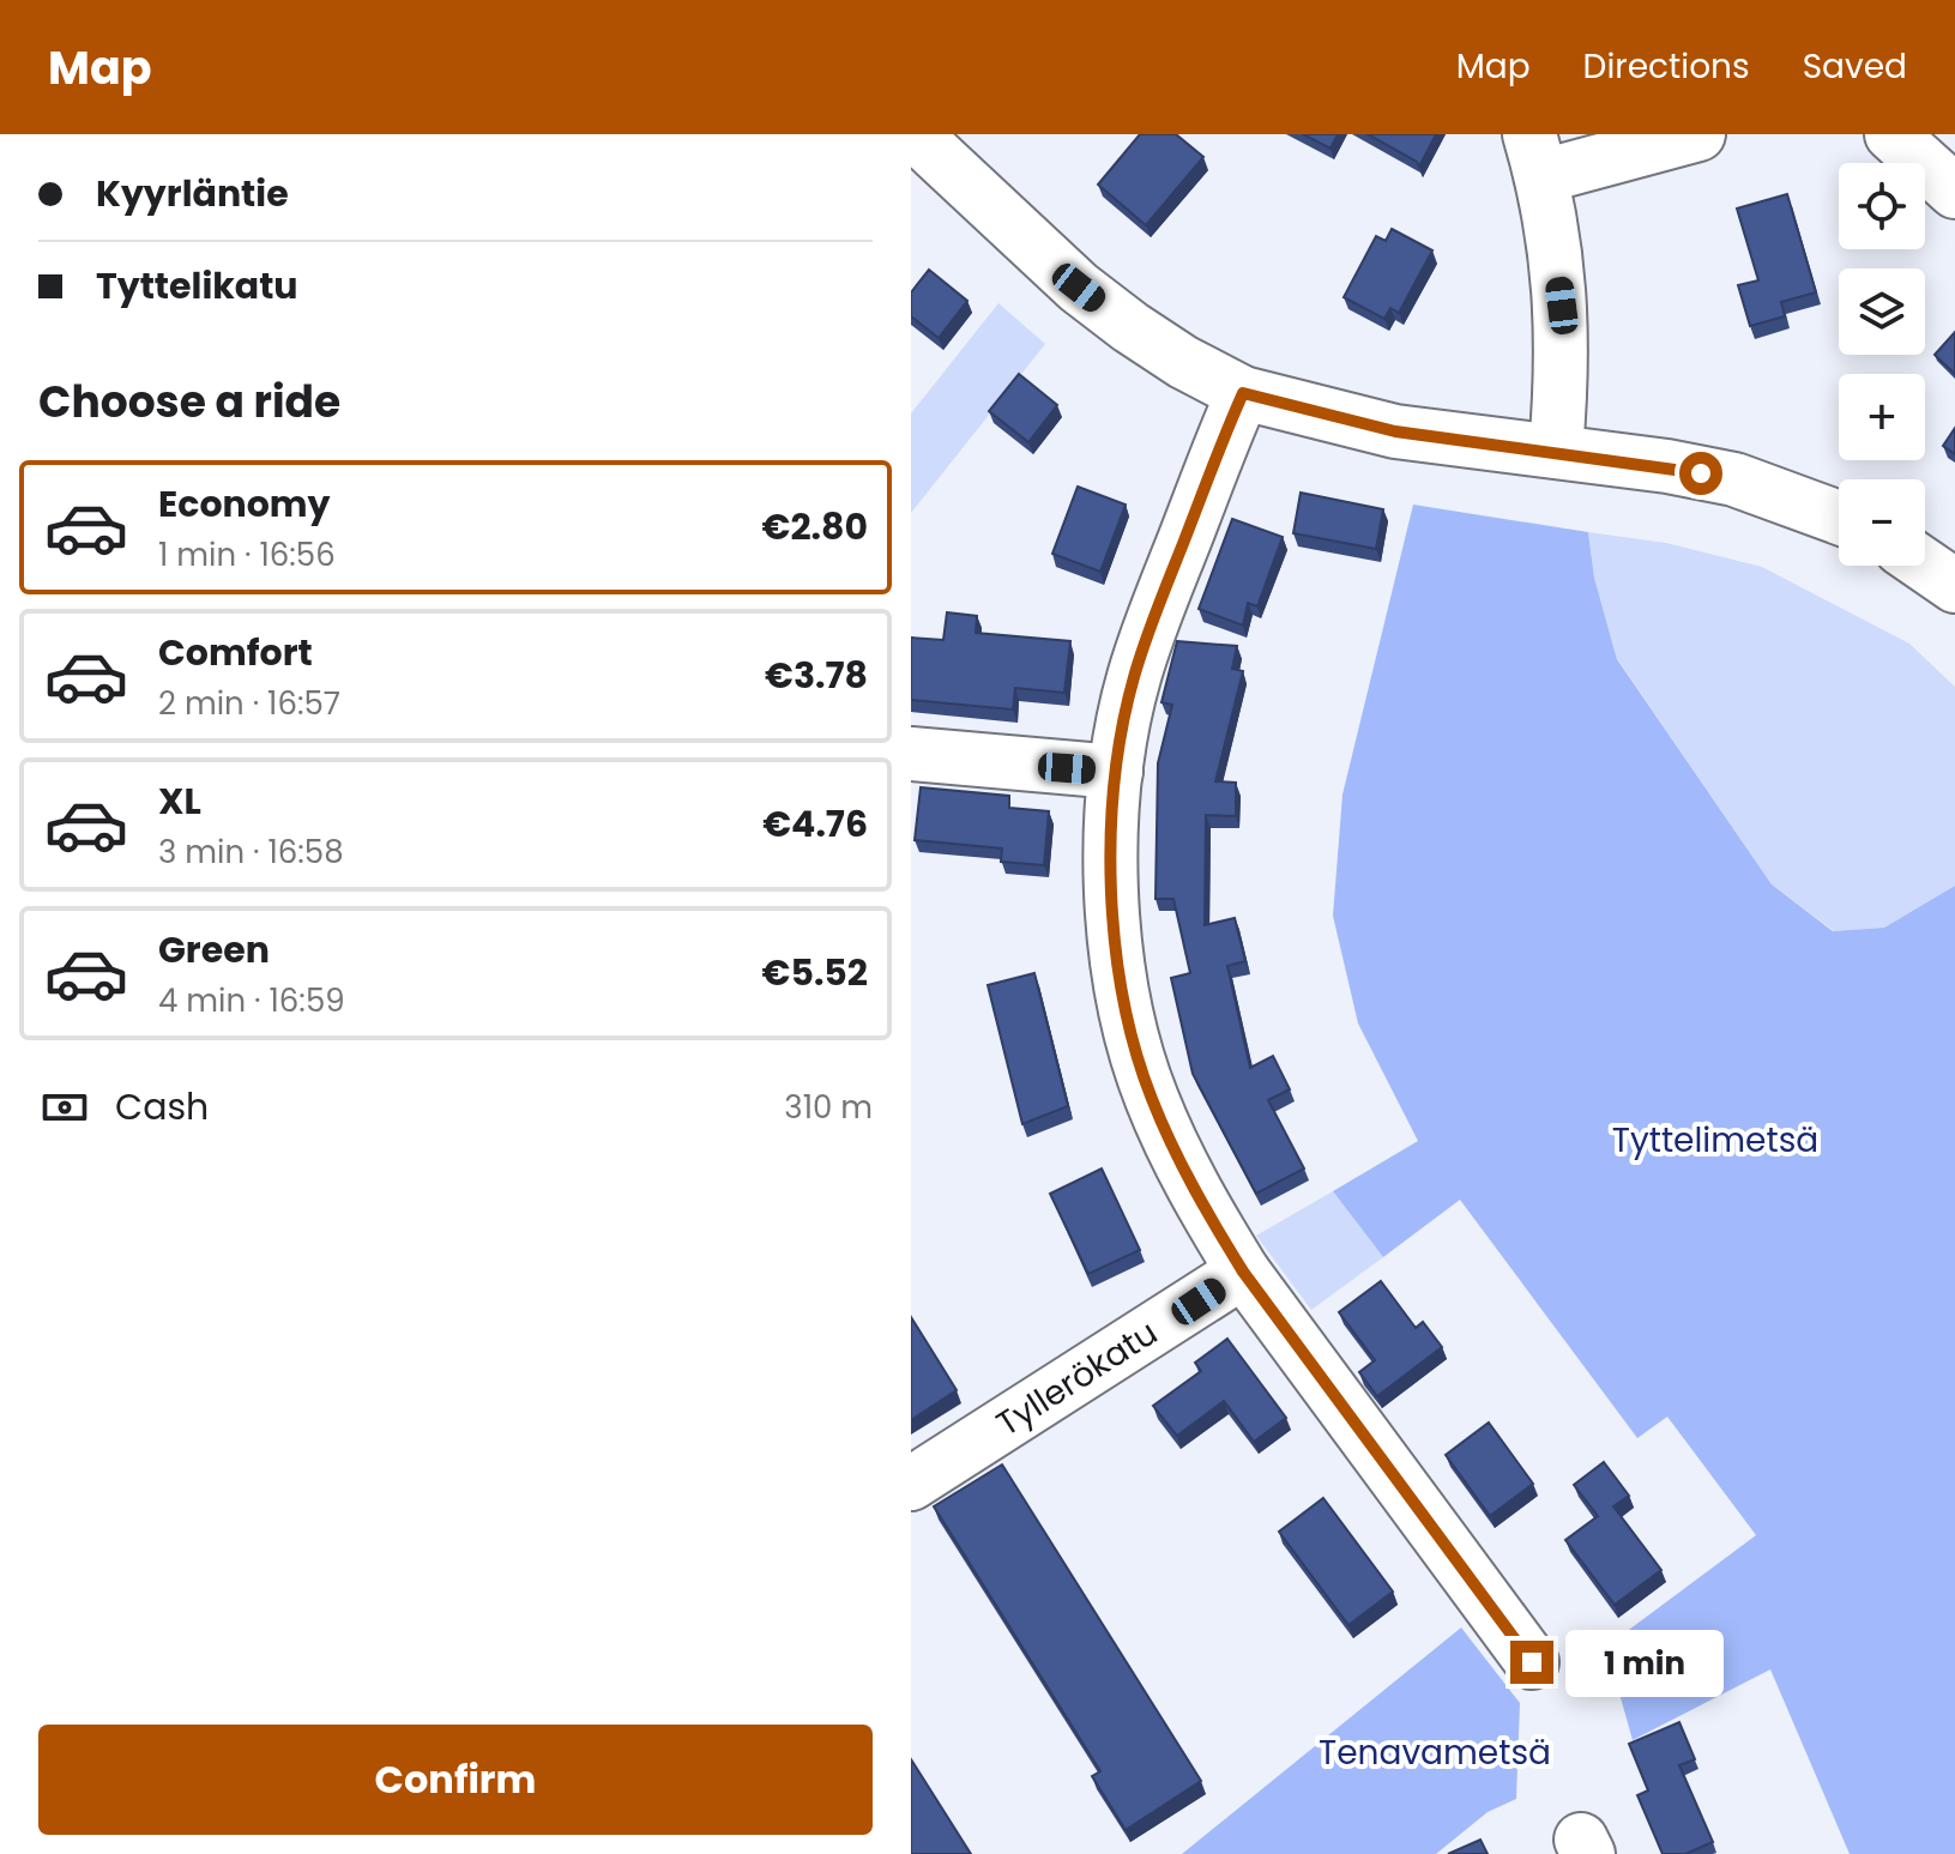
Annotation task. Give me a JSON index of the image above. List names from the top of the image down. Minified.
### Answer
{"streets":{"street":["Tyllerökatu"]},"parks":["Tyttelimetsä","Tenavametsä"],"page":{"header":"Map","nav":["Map","Directions","Saved"],"banner":["Kyyrläntie","Tyttelikatu"],"map_buttons":["+","−"],"heading":"Choose a ride","list":[{"name":"Economy","note":"1 min · 16:56","value":"€2.80"},{"name":"Comfort","note":"2 min · 16:57","value":"€3.78"},{"name":"XL","note":"3 min · 16:58","value":"€4.76"},{"name":"Green","note":"4 min · 16:59","value":"€5.52"}],"pay":["Cash","310 m"],"bubble":"1 min","buttons":"Confirm"}}
